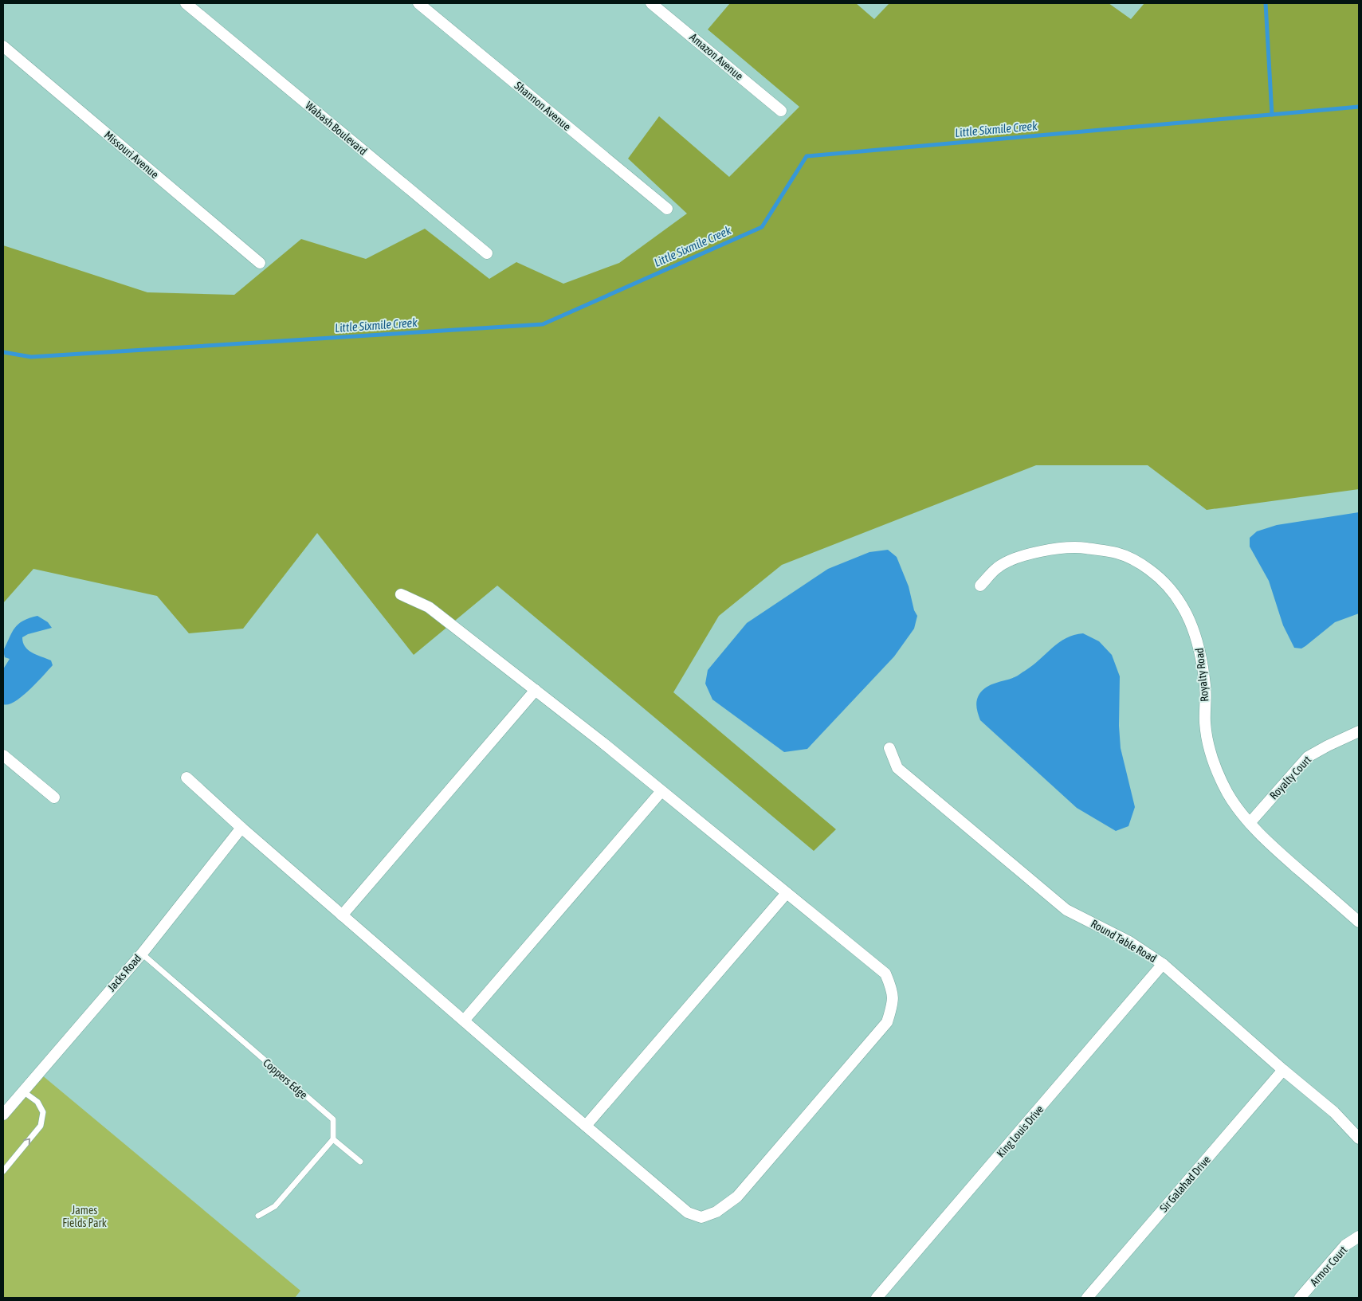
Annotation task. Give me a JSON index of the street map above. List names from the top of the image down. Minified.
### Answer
{"streets":{"street":["Amazon Avenue","Shannon Avenue","Wabash Boulevard","Missouri Avenue","Royalty Road","Royalty Court","Round Table Road","Jacks Road","King Louis Drive","Sir Galahad Drive","Armor Court"],"lane":["Coppers Edge"]},"crossings":[["Royalty Road","Royalty Court"],["Round Table Road","King Louis Drive"],["Round Table Road","Sir Galahad Drive"],["Jacks Road","Coppers Edge"]],"water":["Little Sixmile Creek"],"parks":["James Fields Park"]}
